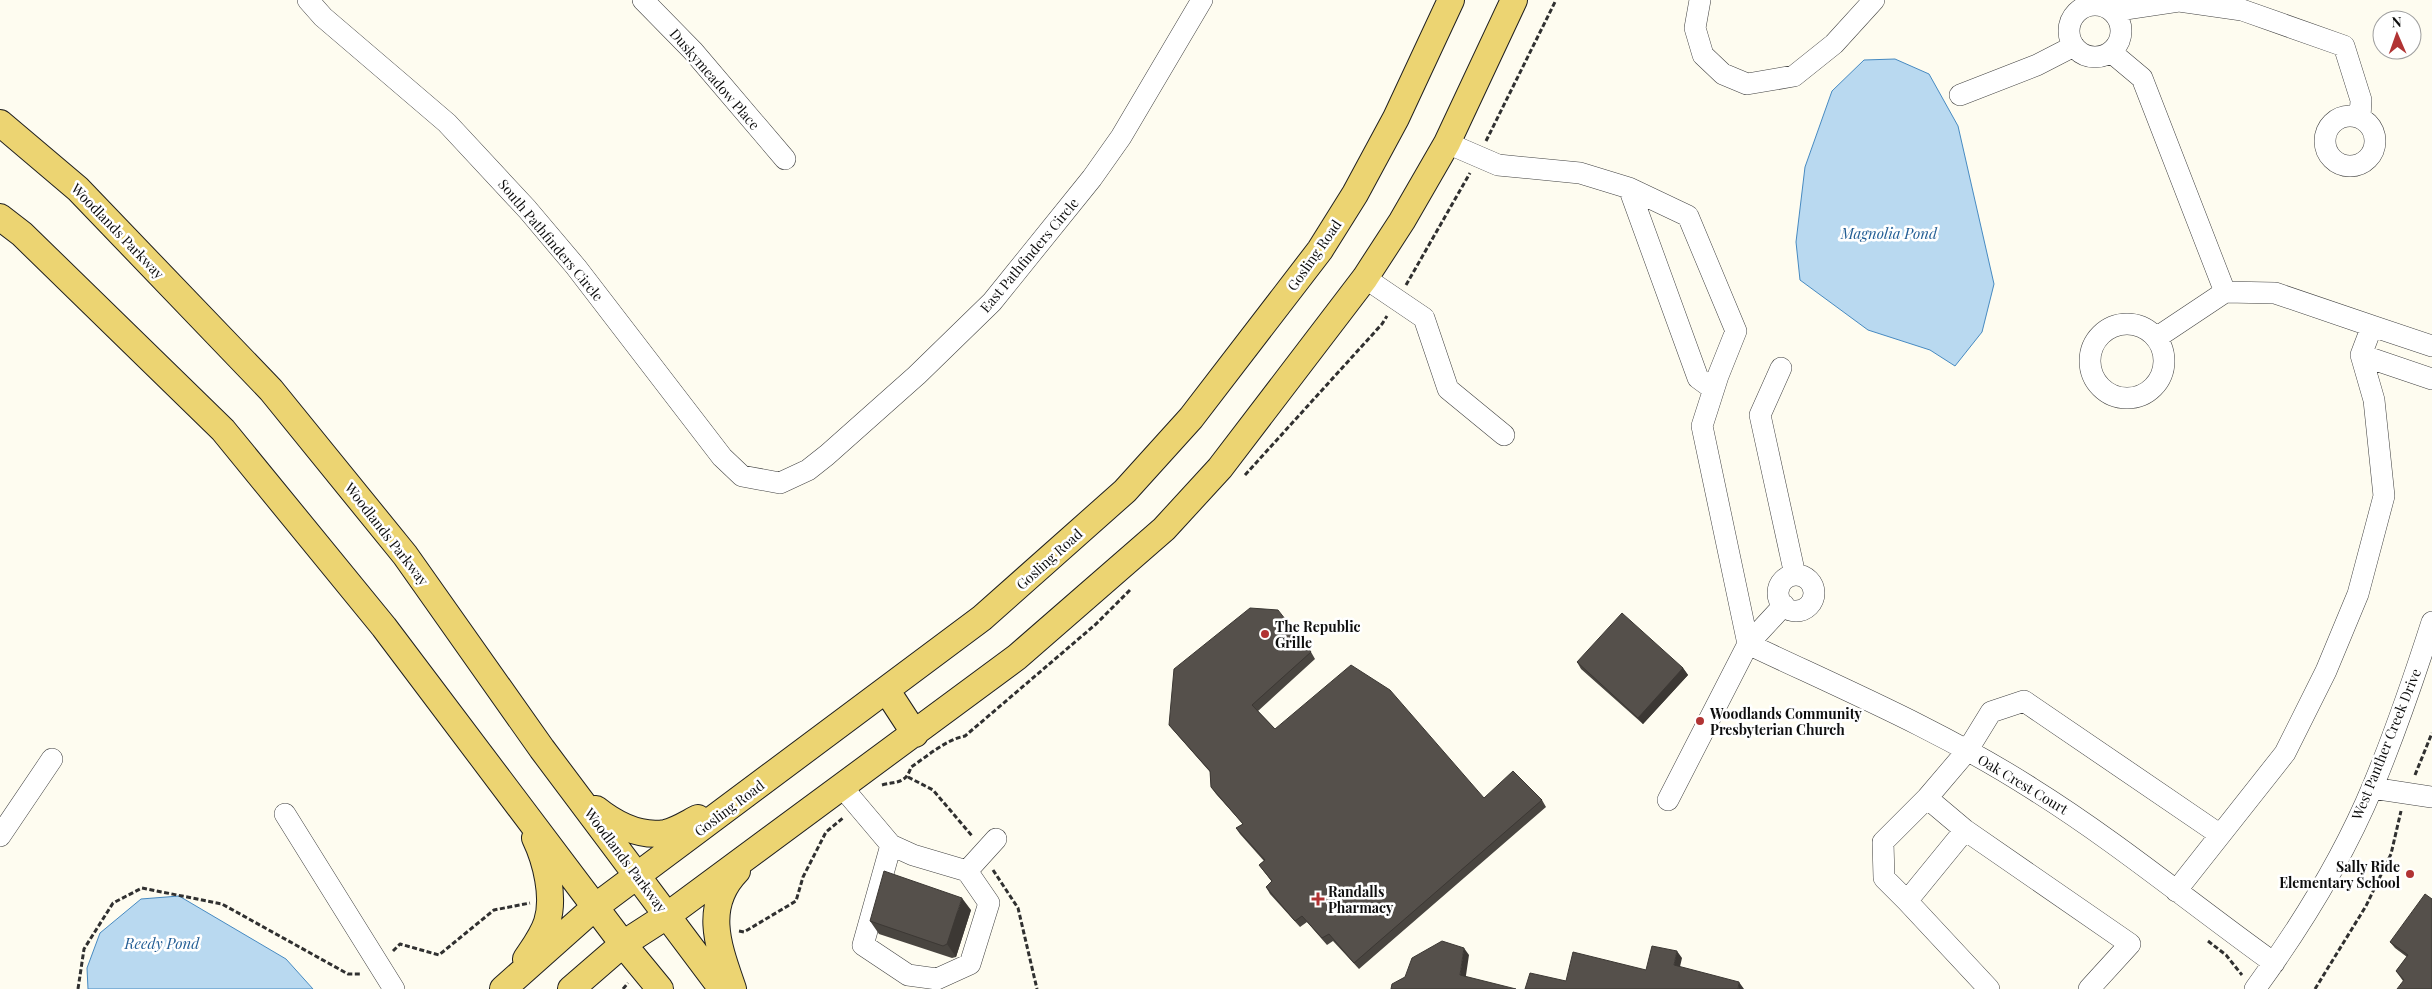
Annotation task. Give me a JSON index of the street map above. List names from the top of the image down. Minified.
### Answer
{"streets":{"main road":["Woodlands Parkway","Gosling Road"],"street":["Duskymeadow Place","South Pathfinders Circle","East Pathfinders Circle","West Panther Creek Drive","Oak Crest Court"]},"crossings":[["Woodlands Parkway","Gosling Road"],["South Pathfinders Circle","East Pathfinders Circle"],["West Panther Creek Drive","Oak Crest Court"]],"water":["Magnolia Pond","Reedy Pond"],"places":{"other":["The Republic Grille","Woodlands Community Presbyterian Church","Sally Ride Elementary School"],"health":["Randalls Pharmacy"]},"north":"top"}
